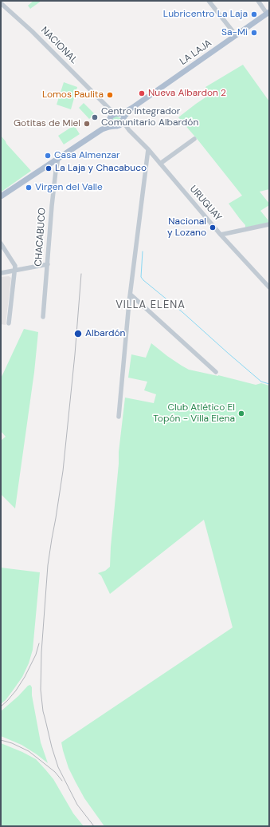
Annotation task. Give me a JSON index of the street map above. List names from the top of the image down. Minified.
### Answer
{"streets":{"main road":["LA LAJA"],"street":["NACIONAL","URUGUAY","CHACABUCO"]},"crossings":[["NACIONAL","LA LAJA"],["NACIONAL","URUGUAY"],["LA LAJA","URUGUAY"]],"districts":["VILLA ELENA"],"places":["Lubricentro La Laja","Sa-Mi","Nueva Albardon 2","Lomos Paulita","Centro Integrador Comunitario Albardón","Gotitas de Miel","Casa Almenzar","La Laja y Chacabuco","Virgen del Valle","Nacional y Lozano","Albardón","Club Atlético El Topón - Villa Elena"]}
